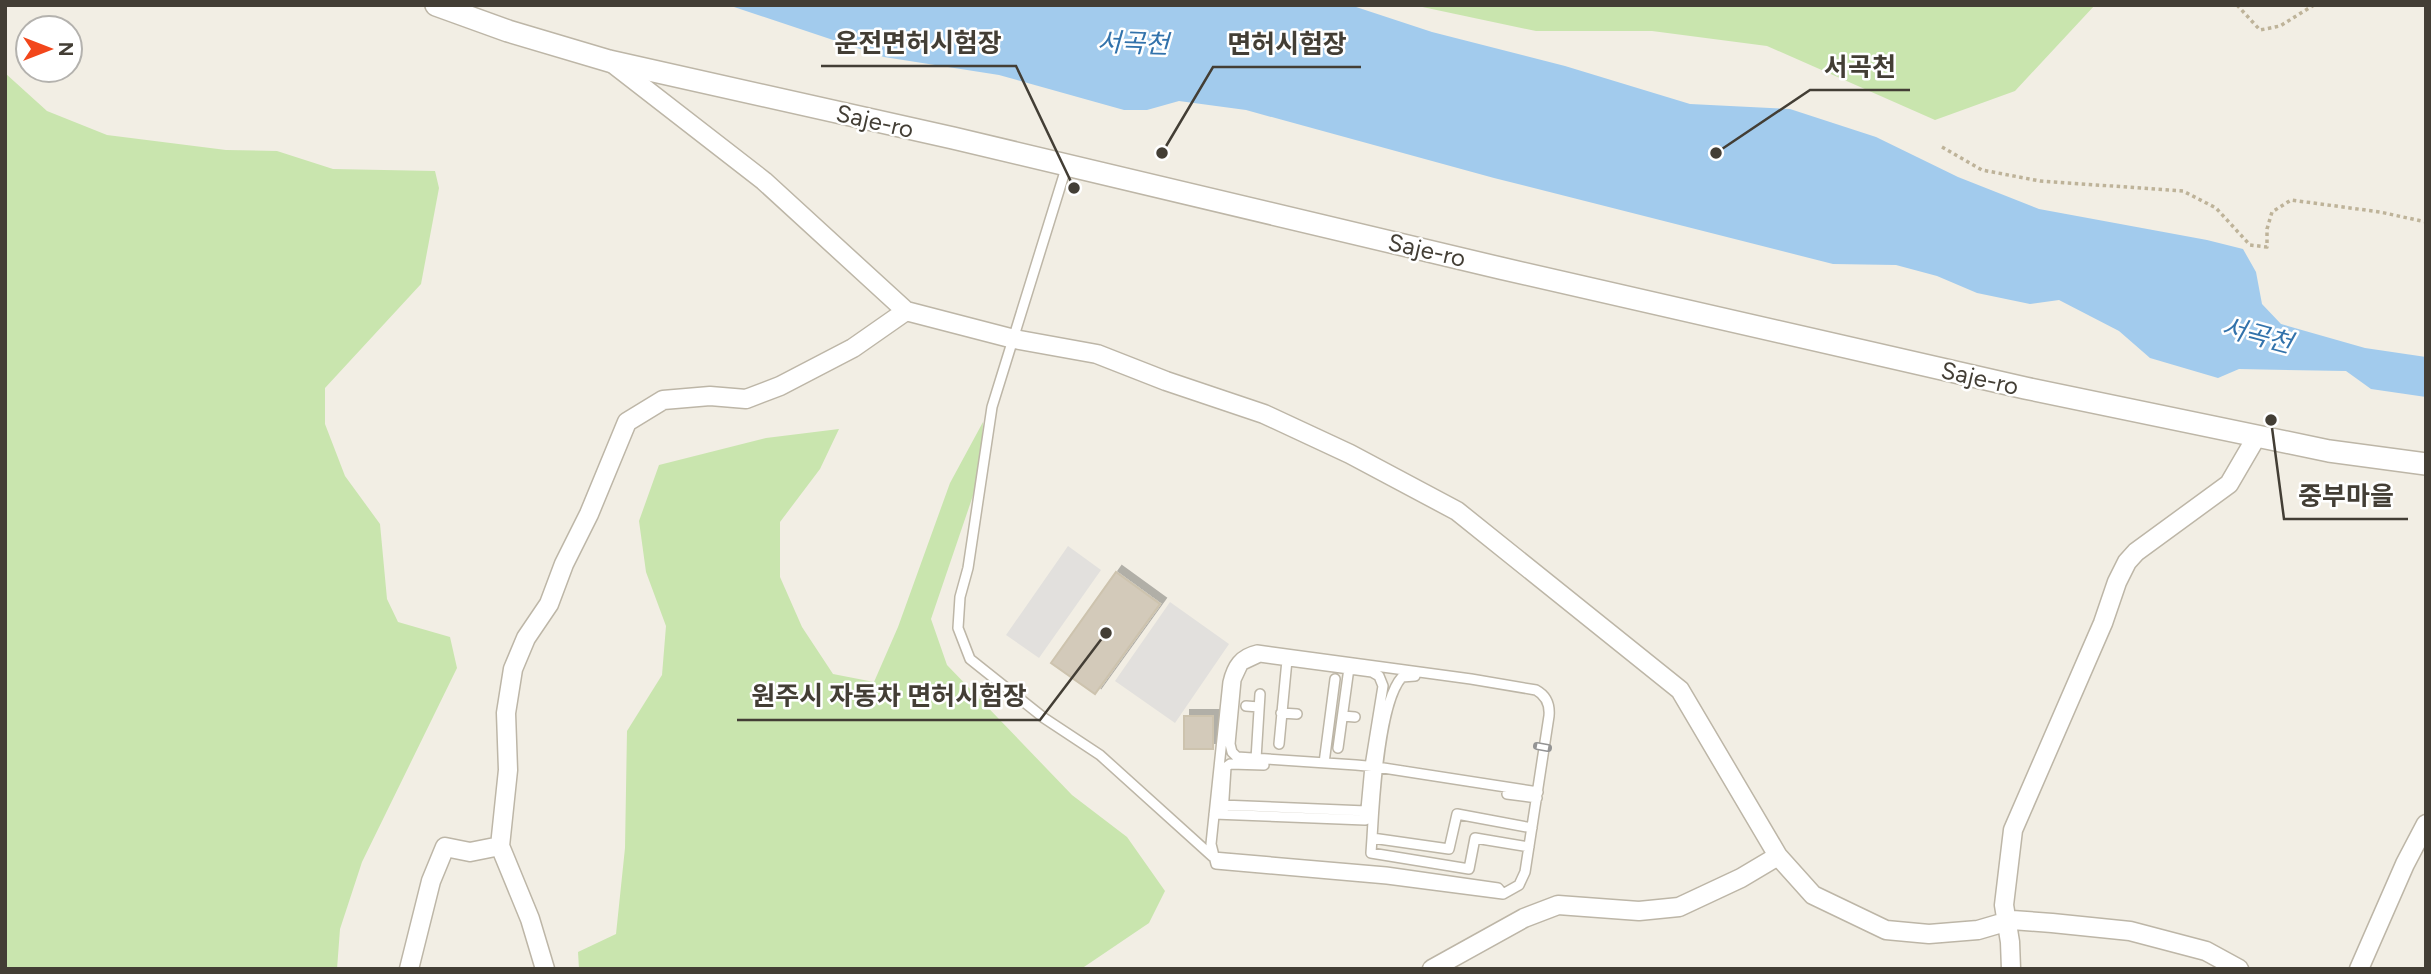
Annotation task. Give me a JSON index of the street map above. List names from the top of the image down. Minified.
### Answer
{"streets":{"street":["Saje-ro"]},"water":["서곡천"],"places":["면허시험장","서곡천","운전면허시험장","중부마을","원주시 자동차 면허시험장"],"north":"right"}
